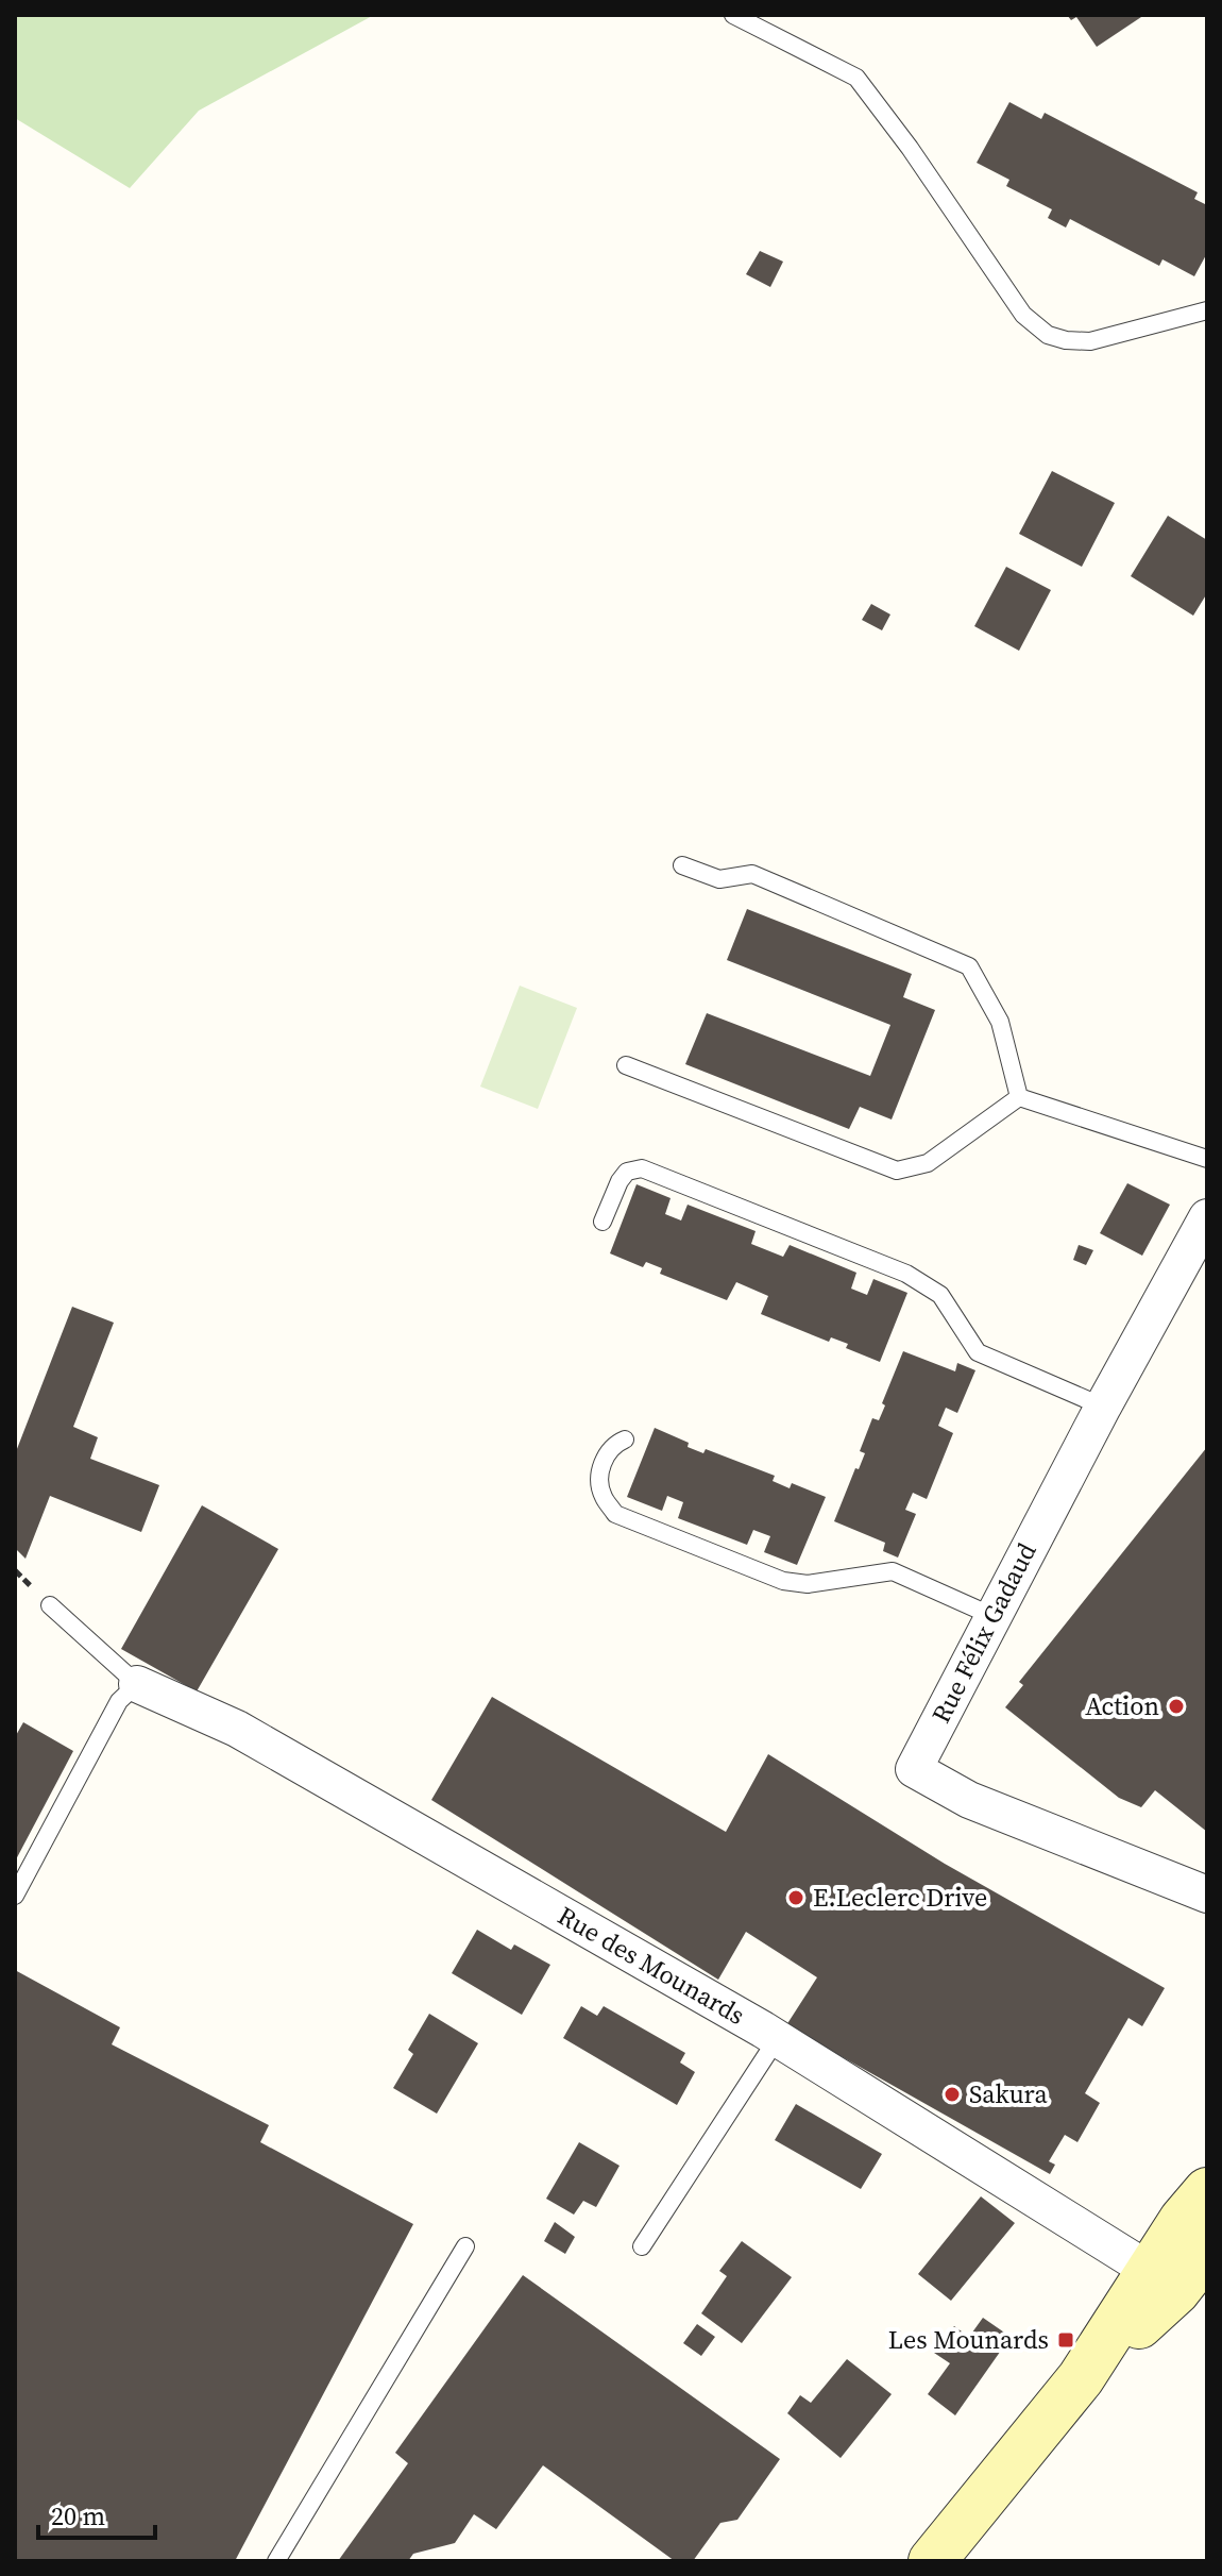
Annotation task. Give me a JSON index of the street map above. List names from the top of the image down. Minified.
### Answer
{"streets":{"street":["Rue Félix Gadaud","Rue des Mounards"]},"places":{"other":["Action","E.Leclerc Drive","Sakura"],"transit":["Les Mounards"]},"scale_bar":"20 m"}
